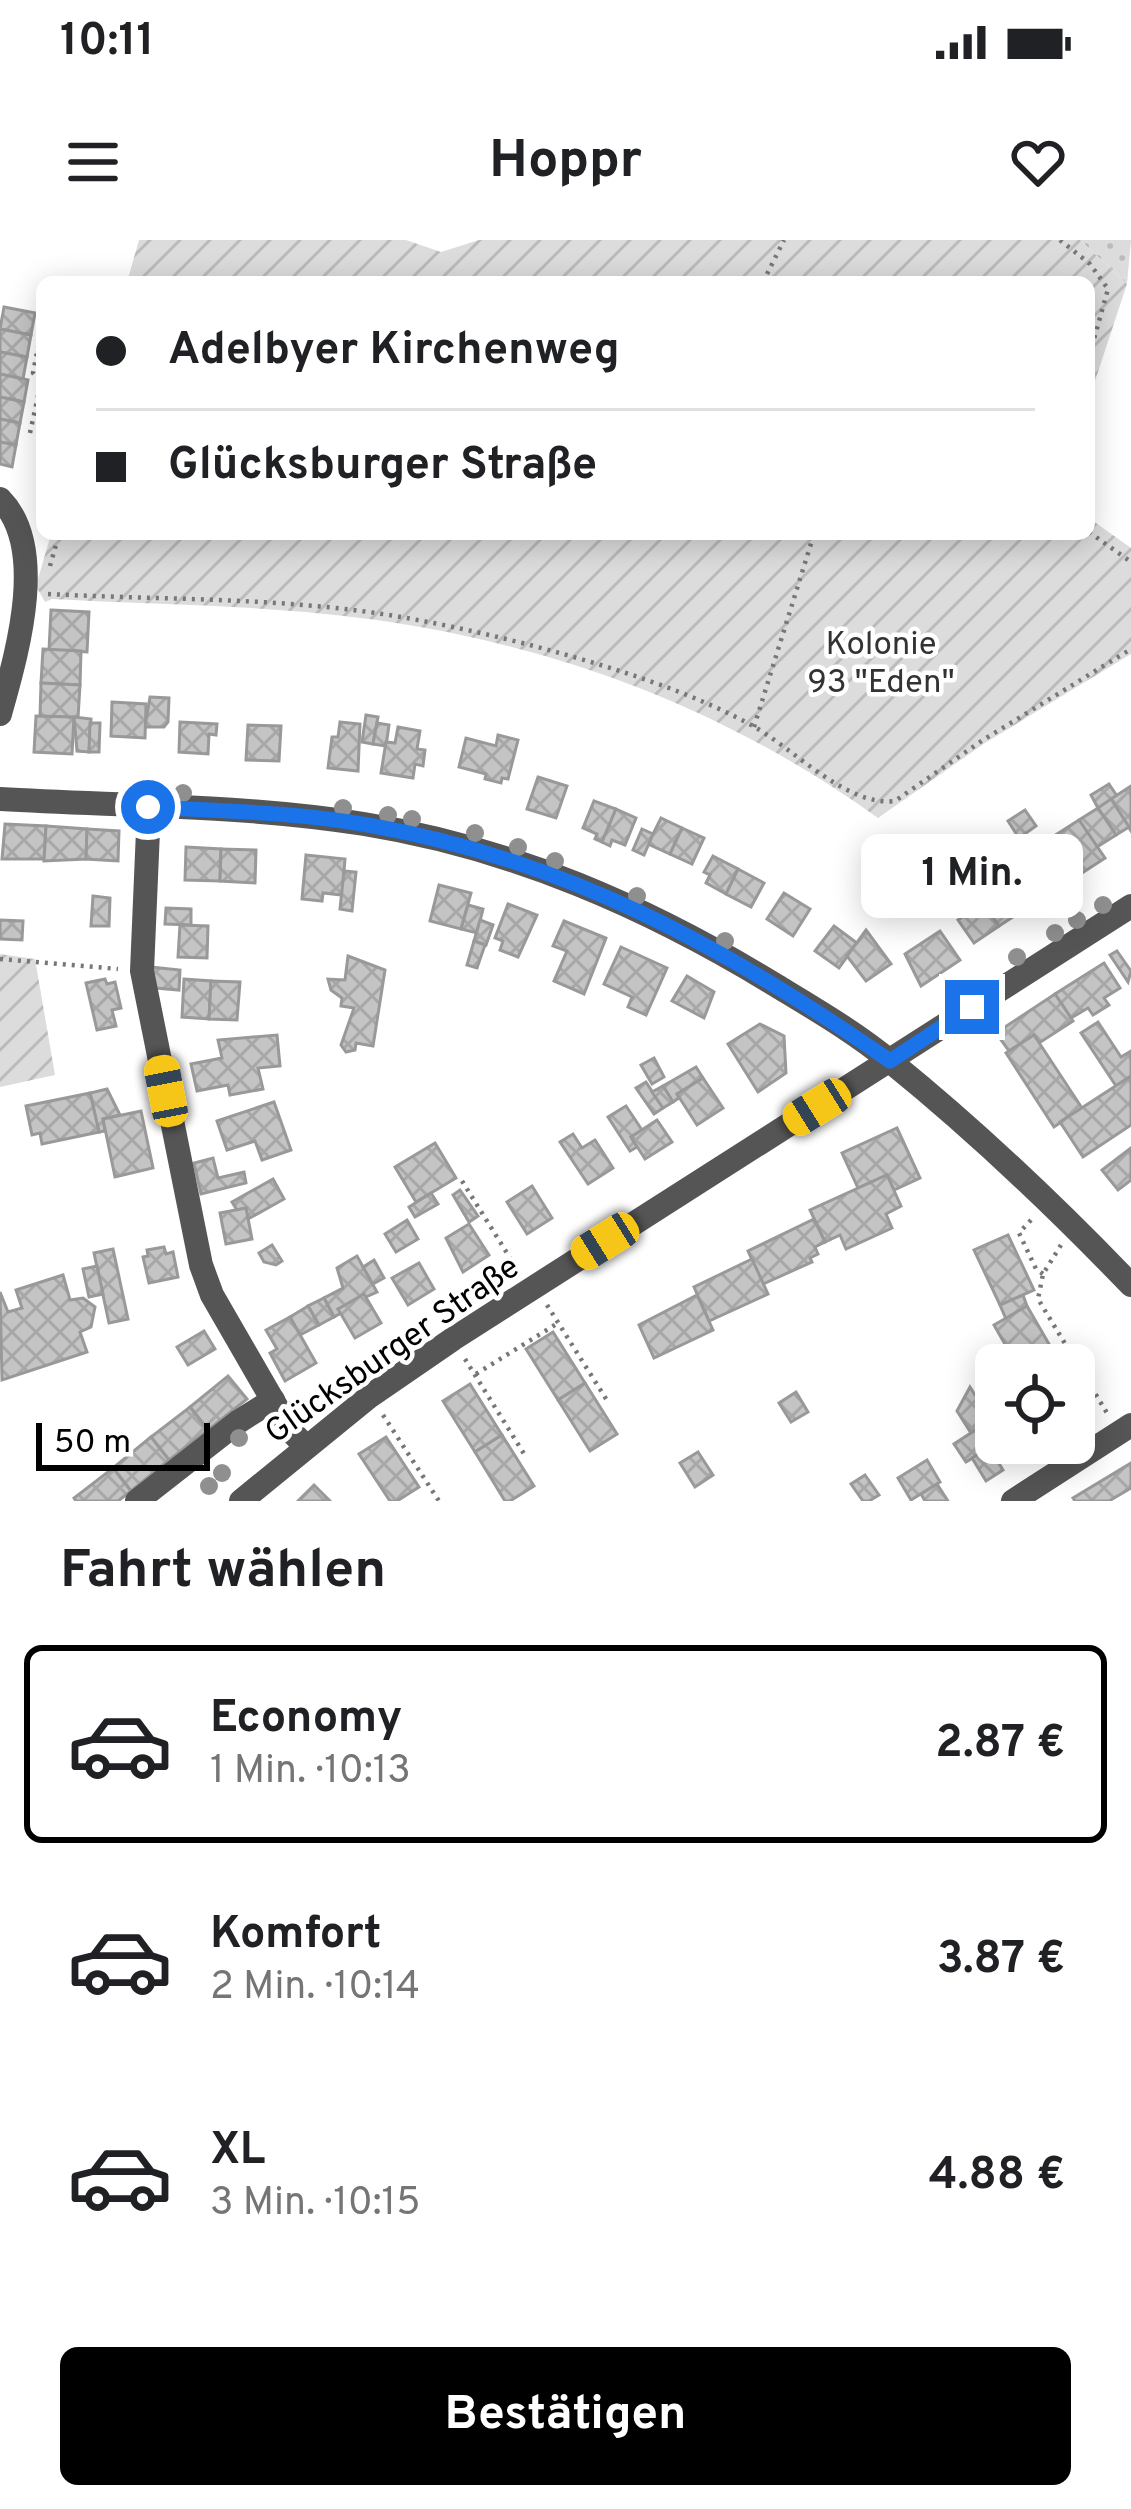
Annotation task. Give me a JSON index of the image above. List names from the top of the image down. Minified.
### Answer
{"streets":{"street":["Glücksburger Straße"]},"parks":["Kolonie 93 \"Eden\""],"scale_bar":"50 m","page":{"status":"10:11","header":"Hoppr","banner":["Adelbyer Kirchenweg","Glücksburger Straße"],"bubble":"1 Min.","scale":"50 m","heading":"Fahrt wählen","list":[{"name":"Economy","note":"1 Min. · 10:13","value":"2.87 €"},{"name":"Komfort","note":"2 Min. · 10:14","value":"3.87 €"},{"name":"XL","note":"3 Min. · 10:15","value":"4.88 €"}],"buttons":"Bestätigen"}}
